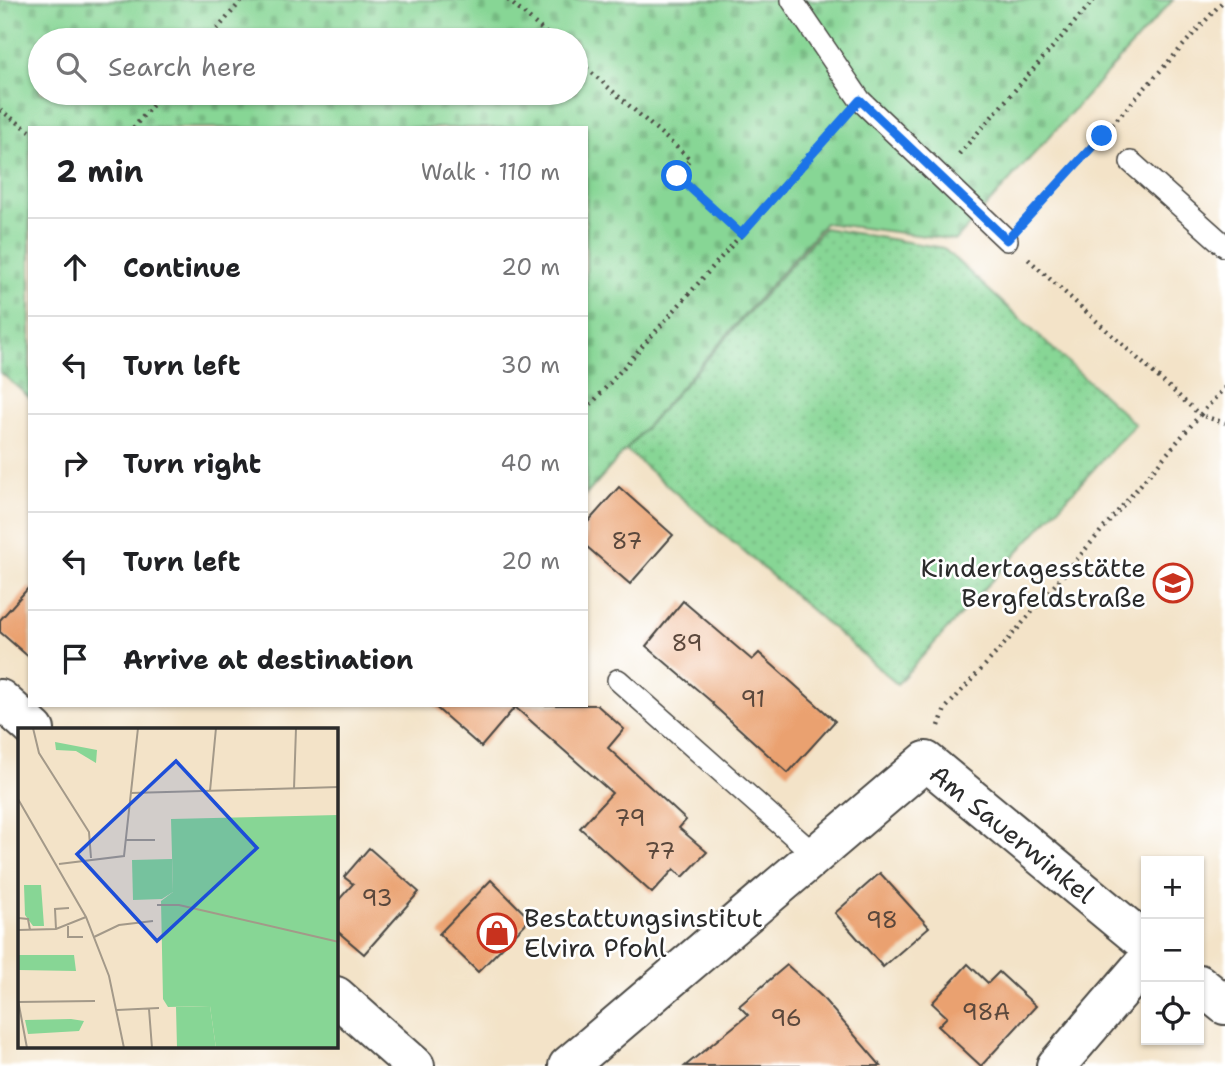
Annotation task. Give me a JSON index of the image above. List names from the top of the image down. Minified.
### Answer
{"streets":{"street":["Am Sauerwinkel"]},"places":{"school or university":["Kindertagesstätte Bergfeldstraße"],"shop":["Bestattungsinstitut Elvira Pfohl"]},"house_numbers":["87","89","91","79","77","93","98","98A","96"],"page":{"search":"Search here","heading":["2 min","Walk · 110 m"],"list":[["Continue","20 m"],["Turn left","30 m"],["Turn right","40 m"],["Turn left","20 m"],"Arrive at destination"],"map_buttons":["+","−"]}}
